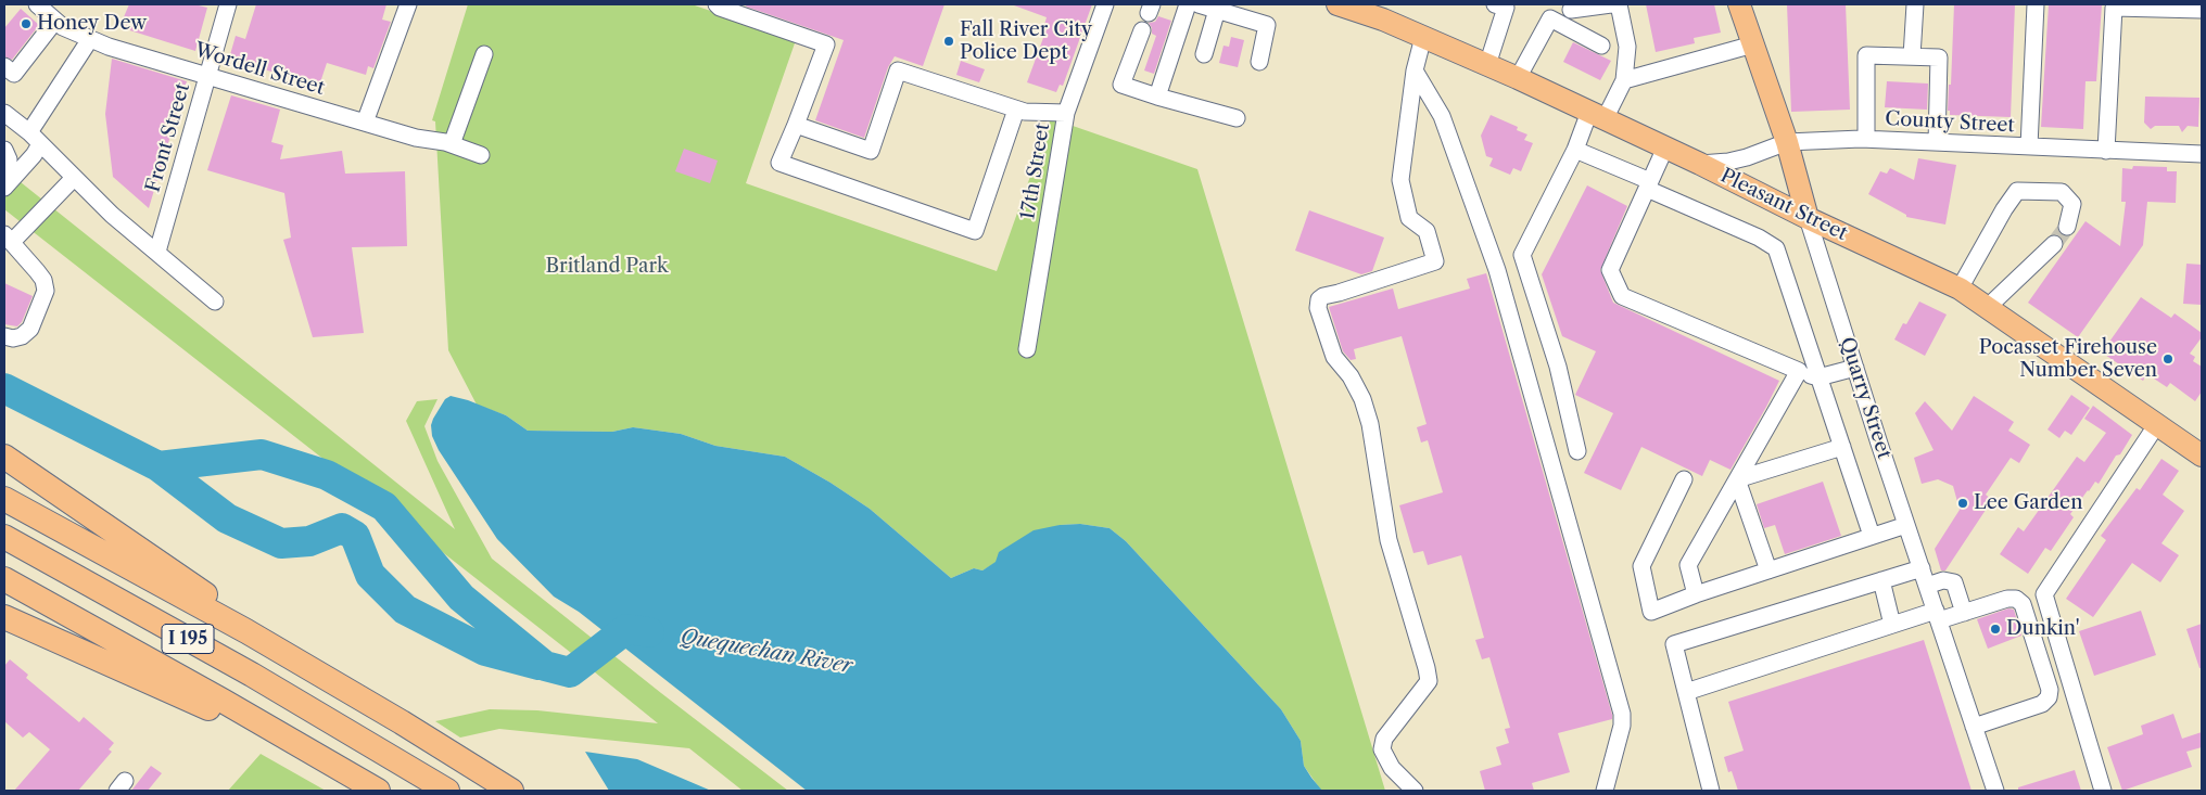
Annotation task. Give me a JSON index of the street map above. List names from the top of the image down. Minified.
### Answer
{"streets":{"highway":["I 195"],"main road":["Pleasant Street","Quarry Street"],"street":["Wordell Street","County Street","Front Street","17th Street"]},"crossings":[["Wordell Street","Front Street"],["County Street","Pleasant Street"],["County Street","Quarry Street"],["Pleasant Street","Quarry Street"]],"water":["Quequechan River"],"parks":["Britland Park"],"places":["Honey Dew","Fall River City Police Dept","Pocasset Firehouse Number Seven","Lee Garden","Dunkin'"]}
